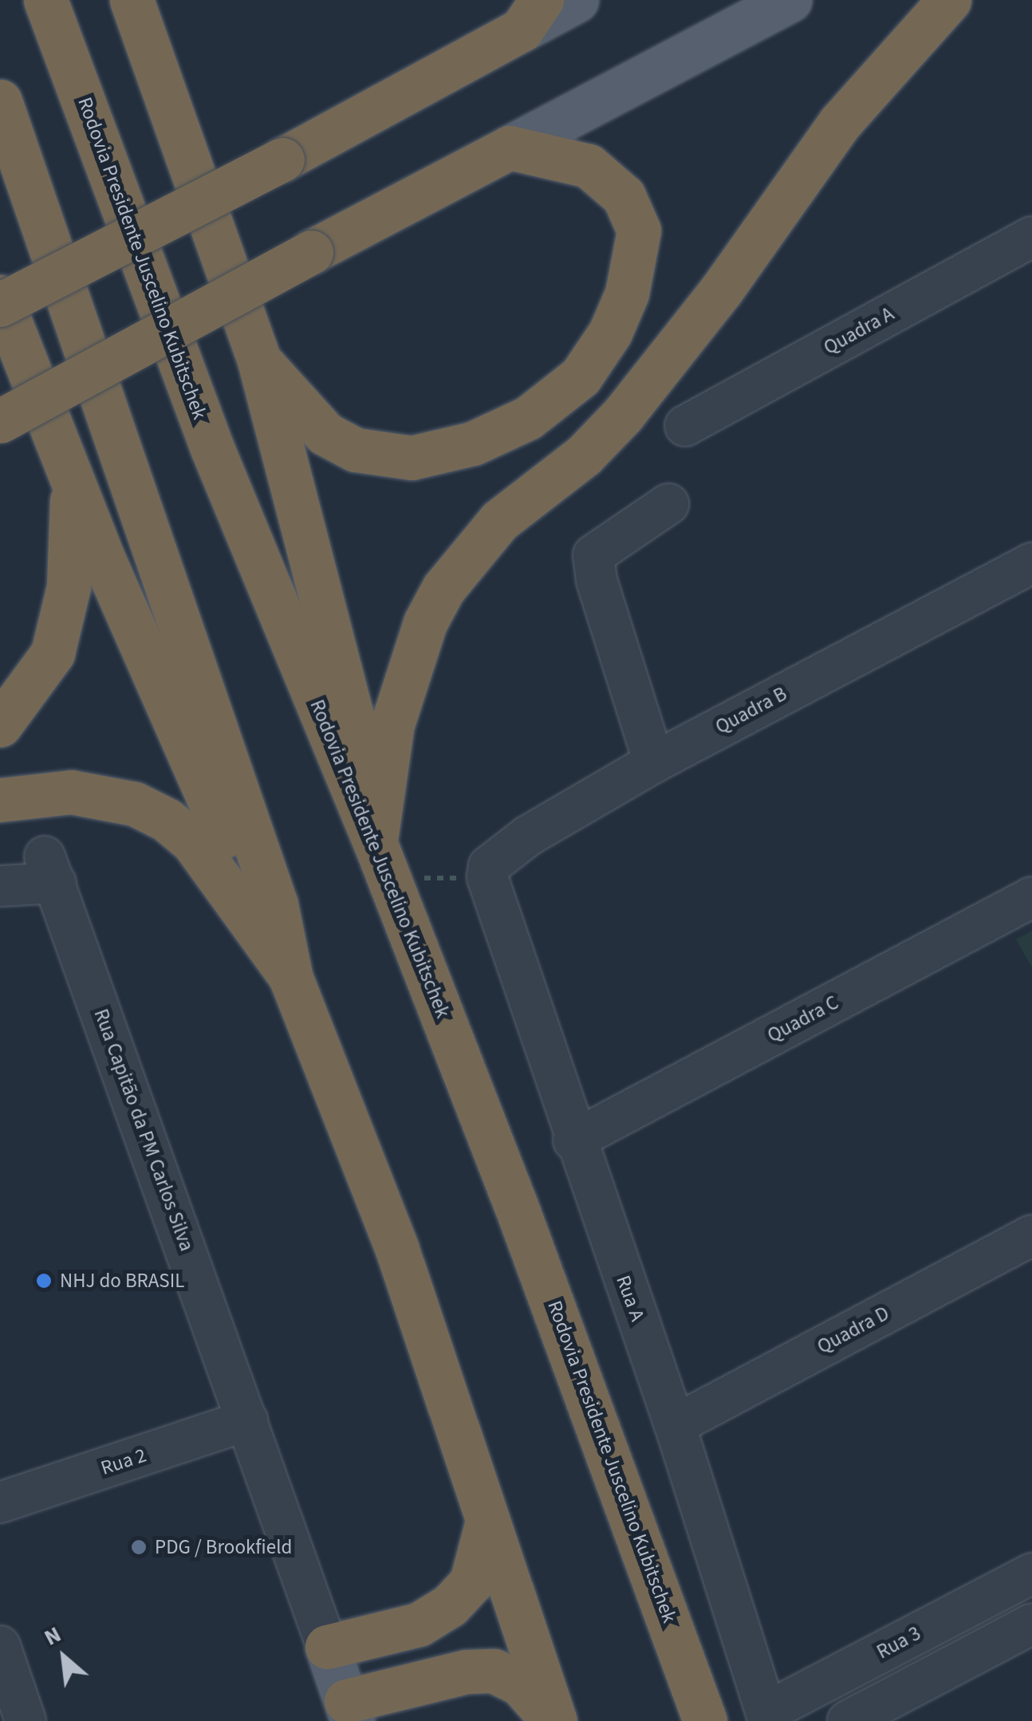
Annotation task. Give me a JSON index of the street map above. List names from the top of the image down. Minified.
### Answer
{"streets":{"highway":["Rodovia Presidente Juscelino Kubitschek"],"main road":["Rua Capitão da PM Carlos Silva"],"street":["Quadra A","Quadra B","Quadra C","Rua A","Quadra D","Rua 2","Rua 3"]},"crossings":[["Quadra B","Rua A"],["Quadra C","Rua A"],["Rua Capitão da PM Carlos Silva","Rua 2"],["Rua A","Quadra D"],["Rua A","Rua 3"]],"places":["NHJ do BRASIL","PDG / Brookfield"],"north":"top left"}
